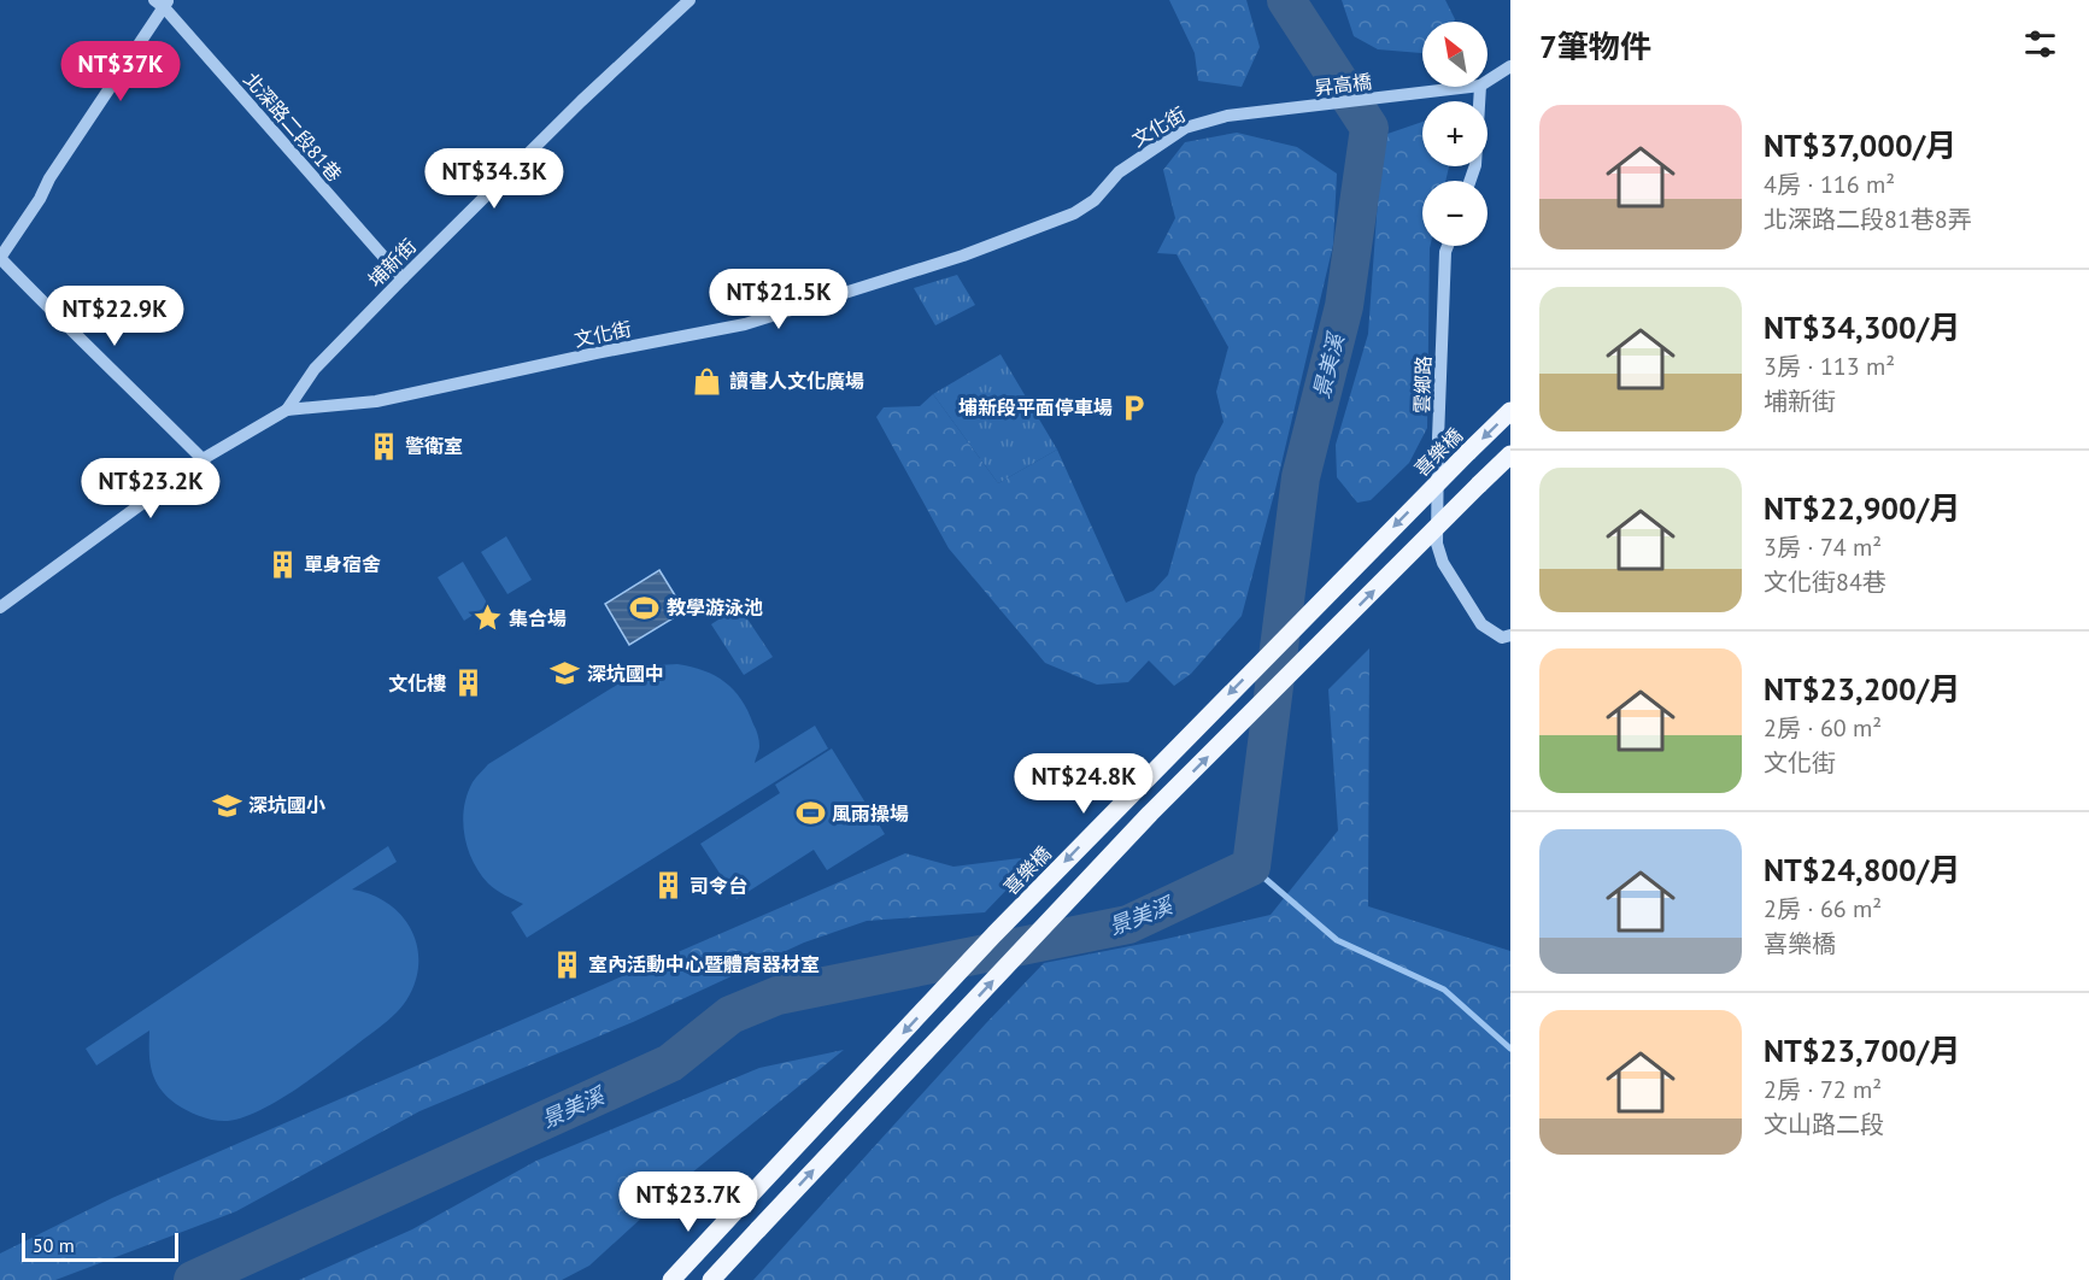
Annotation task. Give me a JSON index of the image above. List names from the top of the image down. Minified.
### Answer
{"streets":{"main road":["喜樂橋"],"street":["昇高橋","北深路二段81巷","文化街","埔新街","雲鄉路"]},"crossings":[["昇高橋","文化街"],["北深路二段81巷","埔新街"],["文化街","埔新街"]],"water":["景美溪"],"places":{"shop":["讀書人文化廣場"],"parking":["埔新段平面停車場"],"building":["警衛室","單身宿舍","文化樓","司令台","室內活動中心暨體育器材室"],"sports":["教學游泳池","風雨操場"],"place":["集合場"],"school or university":["深坑國中","深坑國小"]},"scale_bar":"50 m","north":"top left","page":{"heading":"7筆物件","map_buttons":["+","−"],"price":["NT$37K","NT$34.3K","NT$21.5K","NT$22.9K","NT$23.2K","NT$24.8K","NT$23.7K"],"list":[{"name":"NT$37,000/月","note":"4房 · 116 m² · 北深路二段81巷8弄"},{"name":"NT$34,300/月","note":"3房 · 113 m² · 埔新街"},{"name":"NT$22,900/月","note":"3房 · 74 m² · 文化街84巷"},{"name":"NT$23,200/月","note":"2房 · 60 m² · 文化街"},{"name":"NT$24,800/月","note":"2房 · 66 m² · 喜樂橋"},{"name":"NT$23,700/月","note":"2房 · 72 m² · 文山路二段"}],"scale":"50 m"}}
